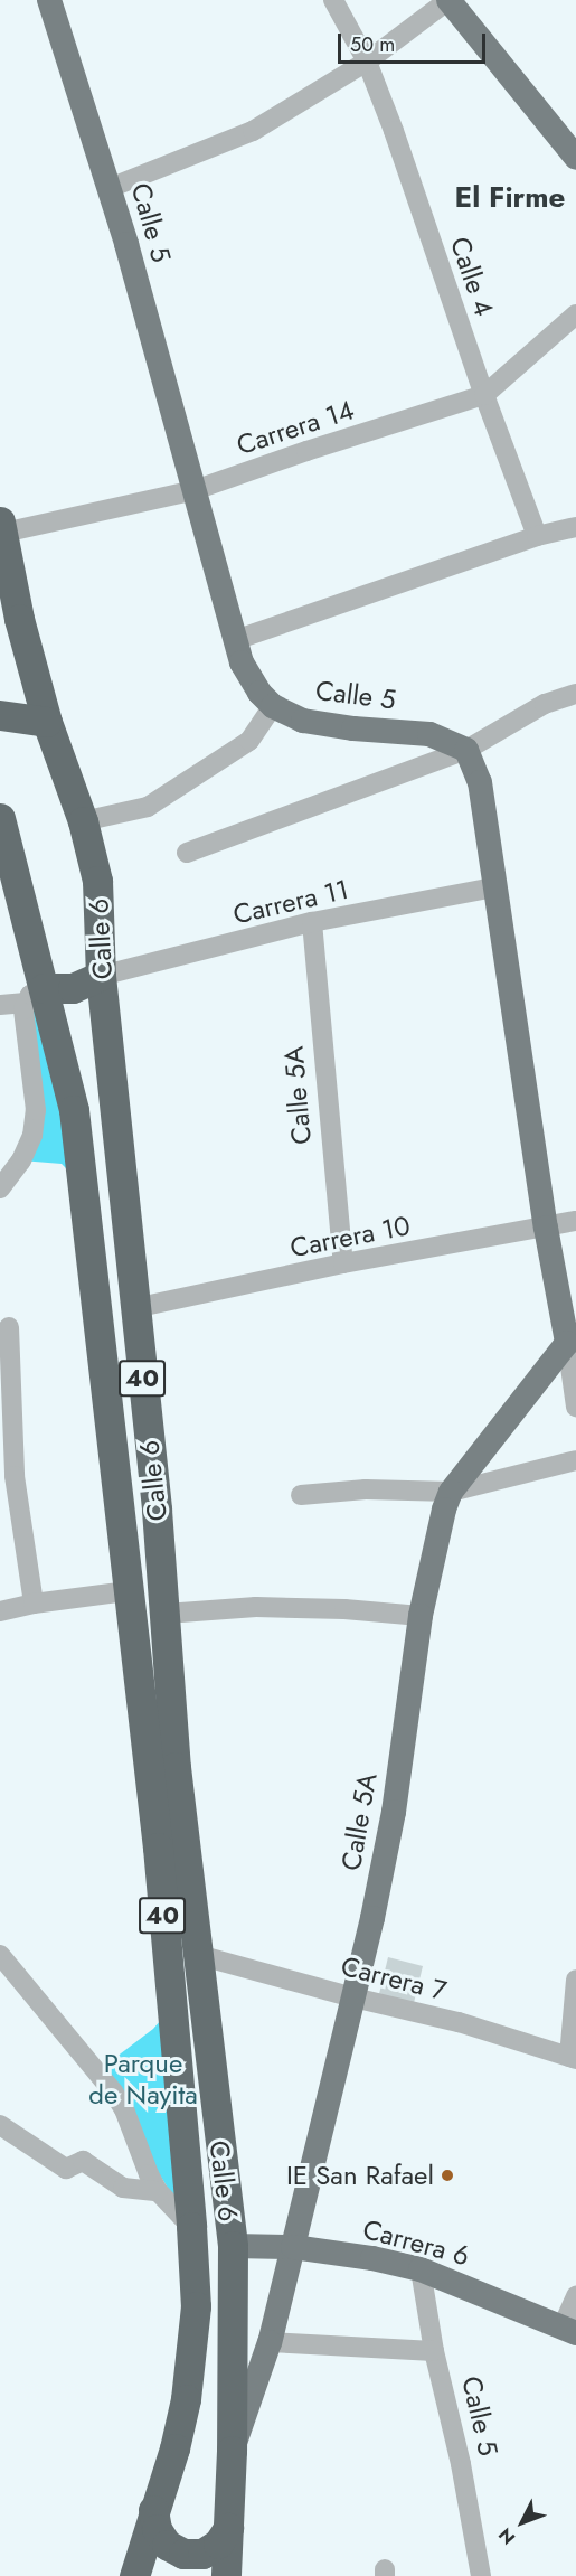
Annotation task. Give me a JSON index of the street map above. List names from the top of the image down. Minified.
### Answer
{"streets":{"highway":["Calle 6","40"],"main road":["Calle 5","Calle 5A","Carrera 6"],"street":["Calle 4","Carrera 14","Carrera 11","Carrera 10","Carrera 7"]},"crossings":[["Calle 5","Carrera 14"],["Calle 5","Carrera 6"],["Calle 4","Carrera 14"],["Carrera 14","Calle 6"],["Carrera 11","Calle 6"],["Carrera 11","Calle 5A"],["Calle 6","Calle 5A"],["Calle 6","Carrera 10"],["Calle 6","40"],["Calle 6","Carrera 7"],["Calle 6","Carrera 6"],["Calle 5A","Carrera 10"],["Calle 5A","Carrera 7"],["Calle 5A","Carrera 6"]],"districts":["El Firme"],"parks":["Parque de Nayita"],"places":["IE San Rafael"],"scale_bar":"50 m","north":"bottom left"}
